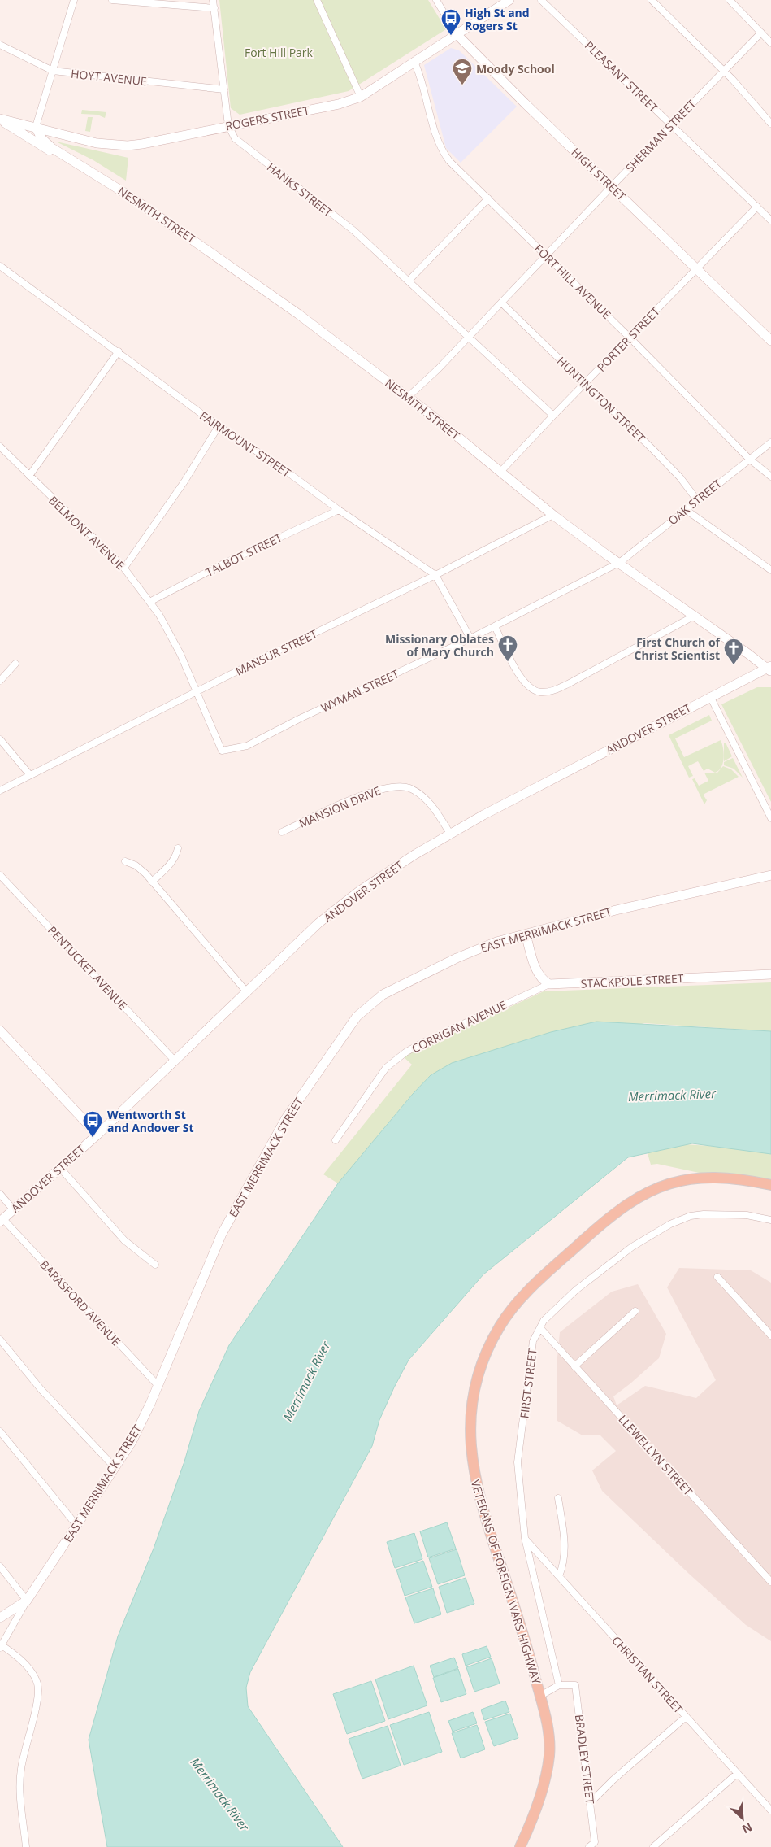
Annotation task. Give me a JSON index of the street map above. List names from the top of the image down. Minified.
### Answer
{"streets":{"main road":["VETERANS OF FOREIGN WARS HIGHWAY"],"street":["PLEASANT STREET","HOYT AVENUE","ROGERS STREET","SHERMAN STREET","HIGH STREET","HANKS STREET","NESMITH STREET","FORT HILL AVENUE","PORTER STREET","HUNTINGTON STREET","FAIRMOUNT STREET","OAK STREET","BELMONT AVENUE","TALBOT STREET","MANSUR STREET","WYMAN STREET","ANDOVER STREET","MANSION DRIVE","EAST MERRIMACK STREET","PENTUCKET AVENUE","STACKPOLE STREET","CORRIGAN AVENUE","BARASFORD AVENUE","FIRST STREET","LLEWELLYN STREET","CHRISTIAN STREET","BRADLEY STREET"]},"crossings":[["PLEASANT STREET","SHERMAN STREET"],["PLEASANT STREET","PORTER STREET"],["HOYT AVENUE","HANKS STREET"],["ROGERS STREET","HIGH STREET"],["ROGERS STREET","HANKS STREET"],["ROGERS STREET","NESMITH STREET"],["ROGERS STREET","FORT HILL AVENUE"],["SHERMAN STREET","HIGH STREET"],["SHERMAN STREET","HANKS STREET"],["SHERMAN STREET","NESMITH STREET"],["SHERMAN STREET","FORT HILL AVENUE"],["SHERMAN STREET","HUNTINGTON STREET"],["HIGH STREET","PORTER STREET"],["HANKS STREET","PORTER STREET"],["NESMITH STREET","PORTER STREET"],["NESMITH STREET","OAK STREET"],["NESMITH STREET","MANSUR STREET"],["NESMITH STREET","WYMAN STREET"],["NESMITH STREET","ANDOVER STREET"],["FORT HILL AVENUE","PORTER STREET"],["FORT HILL AVENUE","OAK STREET"],["PORTER STREET","HUNTINGTON STREET"],["HUNTINGTON STREET","OAK STREET"],["FAIRMOUNT STREET","TALBOT STREET"],["FAIRMOUNT STREET","MANSUR STREET"],["FAIRMOUNT STREET","WYMAN STREET"],["OAK STREET","WYMAN STREET"],["BELMONT AVENUE","TALBOT STREET"],["BELMONT AVENUE","MANSUR STREET"],["BELMONT AVENUE","WYMAN STREET"],["MANSUR STREET","WYMAN STREET"],["ANDOVER STREET","MANSION DRIVE"],["ANDOVER STREET","PENTUCKET AVENUE"],["ANDOVER STREET","BARASFORD AVENUE"],["EAST MERRIMACK STREET","BARASFORD AVENUE"],["STACKPOLE STREET","CORRIGAN AVENUE"],["FIRST STREET","LLEWELLYN STREET"],["FIRST STREET","CHRISTIAN STREET"],["FIRST STREET","BRADLEY STREET"]],"water":["Merrimack River"],"parks":["Fort Hill Park"],"places":{"bus stop":["High St and Rogers St","Wentworth St and Andover St"],"school or university":["Moody School"],"church":["Missionary Oblates of Mary Church","First Church of Christ Scientist"]},"north":"bottom right"}
